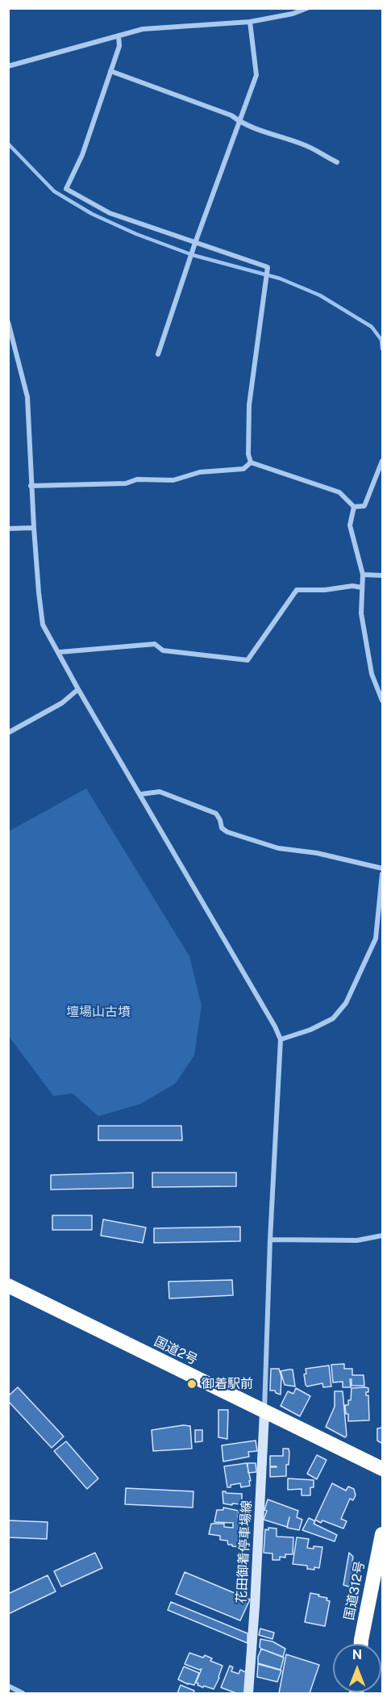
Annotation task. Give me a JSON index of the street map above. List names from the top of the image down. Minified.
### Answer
{"streets":{"highway":["国道2号","国道312号"],"main road":["花田御着停車場線"]},"crossings":[["国道2号","花田御着停車場線"]],"parks":["壇場山古墳"],"places":["御着駅前"],"north":"top"}
